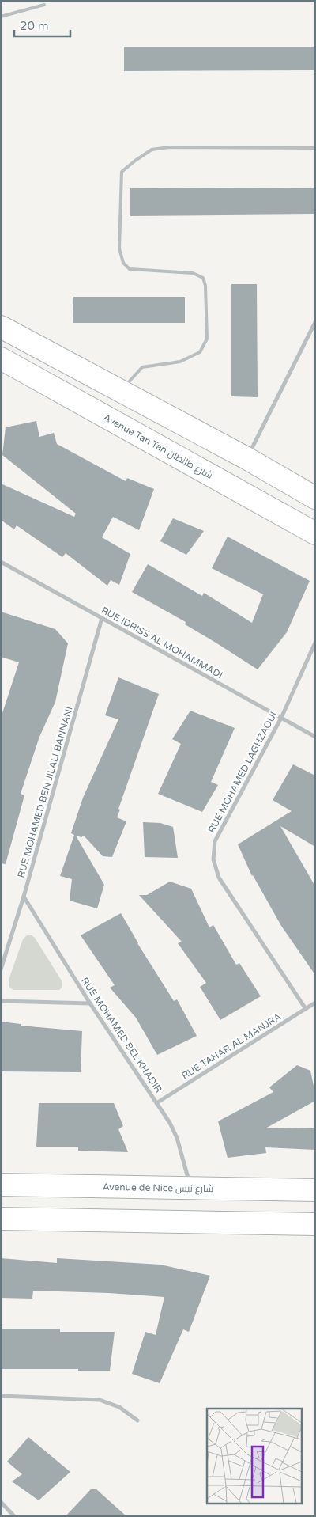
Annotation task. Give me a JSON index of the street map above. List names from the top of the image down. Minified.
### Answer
{"streets":{"main road":["Avenue Tan Tan شارع طانطان","Avenue de Nice شارع نيس"],"street":["RUE IDRISS AL MOHAMMADI","RUE MOHAMED LAGHZAOUI","RUE MOHAMED BEN JILALI BANNANI","RUE MOHAMED BEL KHADIR","RUE TAHAR AL MANJRA"]},"crossings":[["RUE IDRISS AL MOHAMMADI","RUE MOHAMED LAGHZAOUI"],["RUE IDRISS AL MOHAMMADI","RUE MOHAMED BEN JILALI BANNANI"],["RUE MOHAMED LAGHZAOUI","RUE TAHAR AL MANJRA"],["RUE MOHAMED BEN JILALI BANNANI","RUE MOHAMED BEL KHADIR"],["RUE MOHAMED BEL KHADIR","RUE TAHAR AL MANJRA"],["RUE MOHAMED BEL KHADIR","Avenue de Nice شارع نيس"]],"scale_bar":"20 m"}
